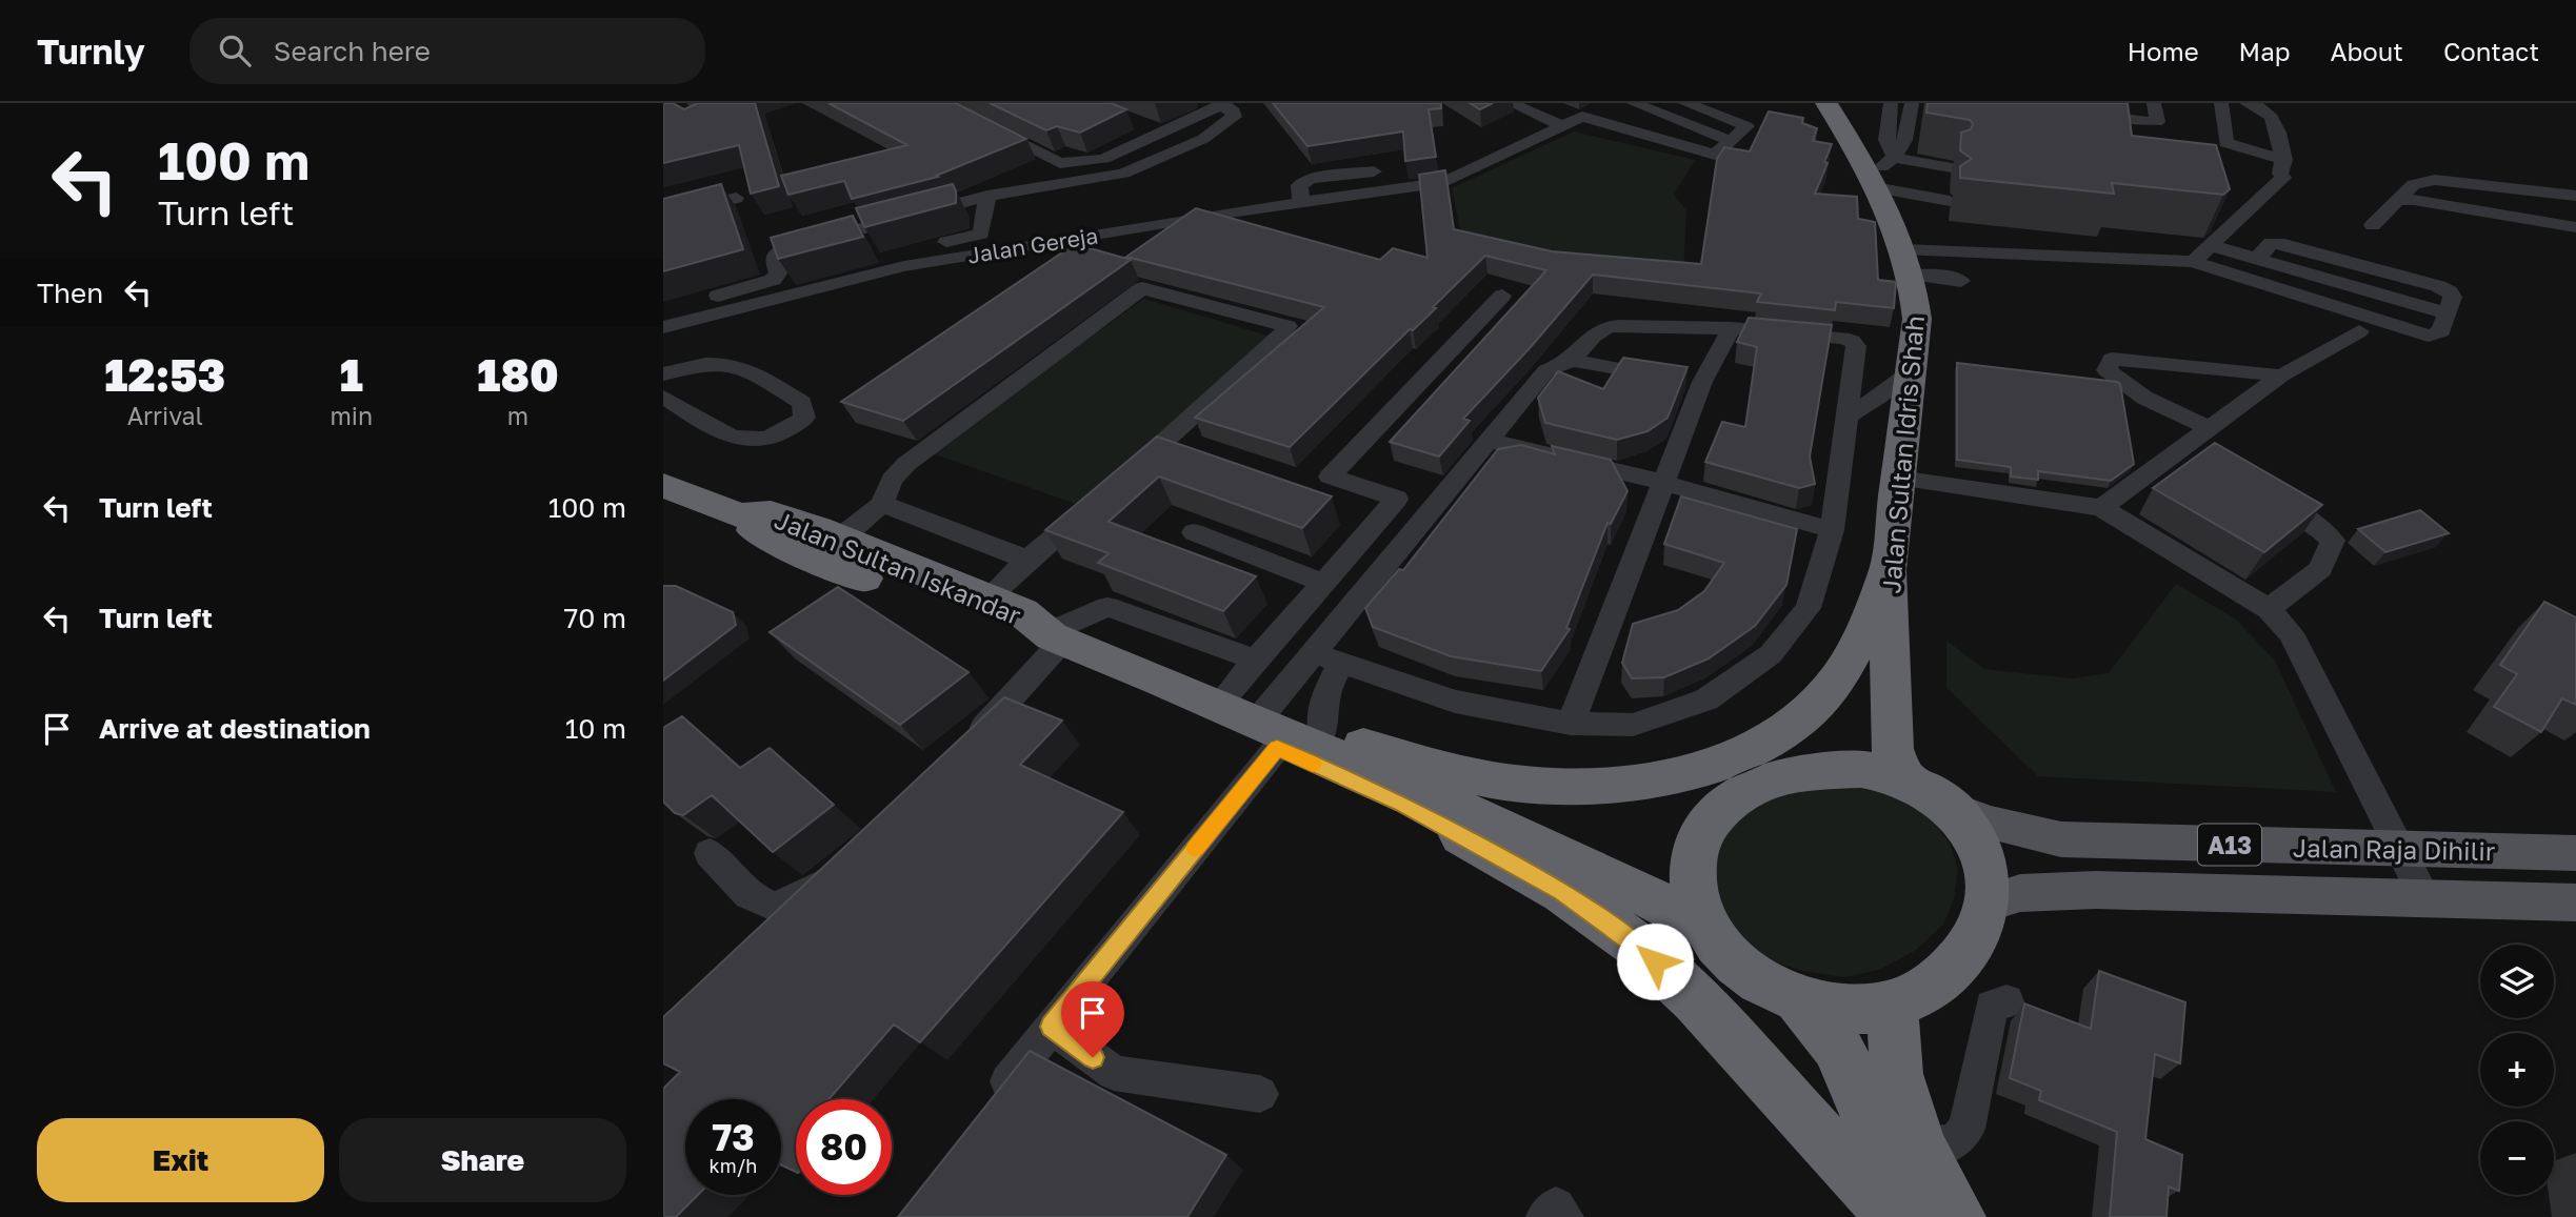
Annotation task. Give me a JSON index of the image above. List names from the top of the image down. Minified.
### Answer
{"streets":{"highway":["Jalan Sultan Idris Shah","Jalan Sultan Iskandar"],"main road":["A13","Jalan Raja Dihilir"],"street":["Jalan Gereja"]},"page":{"header":"Turnly","search":"Search here","nav":["Home","Map","About","Contact"],"turn":["100 m","Turn left"],"then":"Then","eta":["12:53","Arrival","1","min","180","m"],"list":[{"name":"Turn left","value":"100 m"},{"name":"Turn left","value":"70 m"},{"name":"Arrive at destination","value":"10 m"}],"map_buttons":["+","−"],"speed":"73 km/h","limit":"80","buttons":["Exit","Share"]}}
